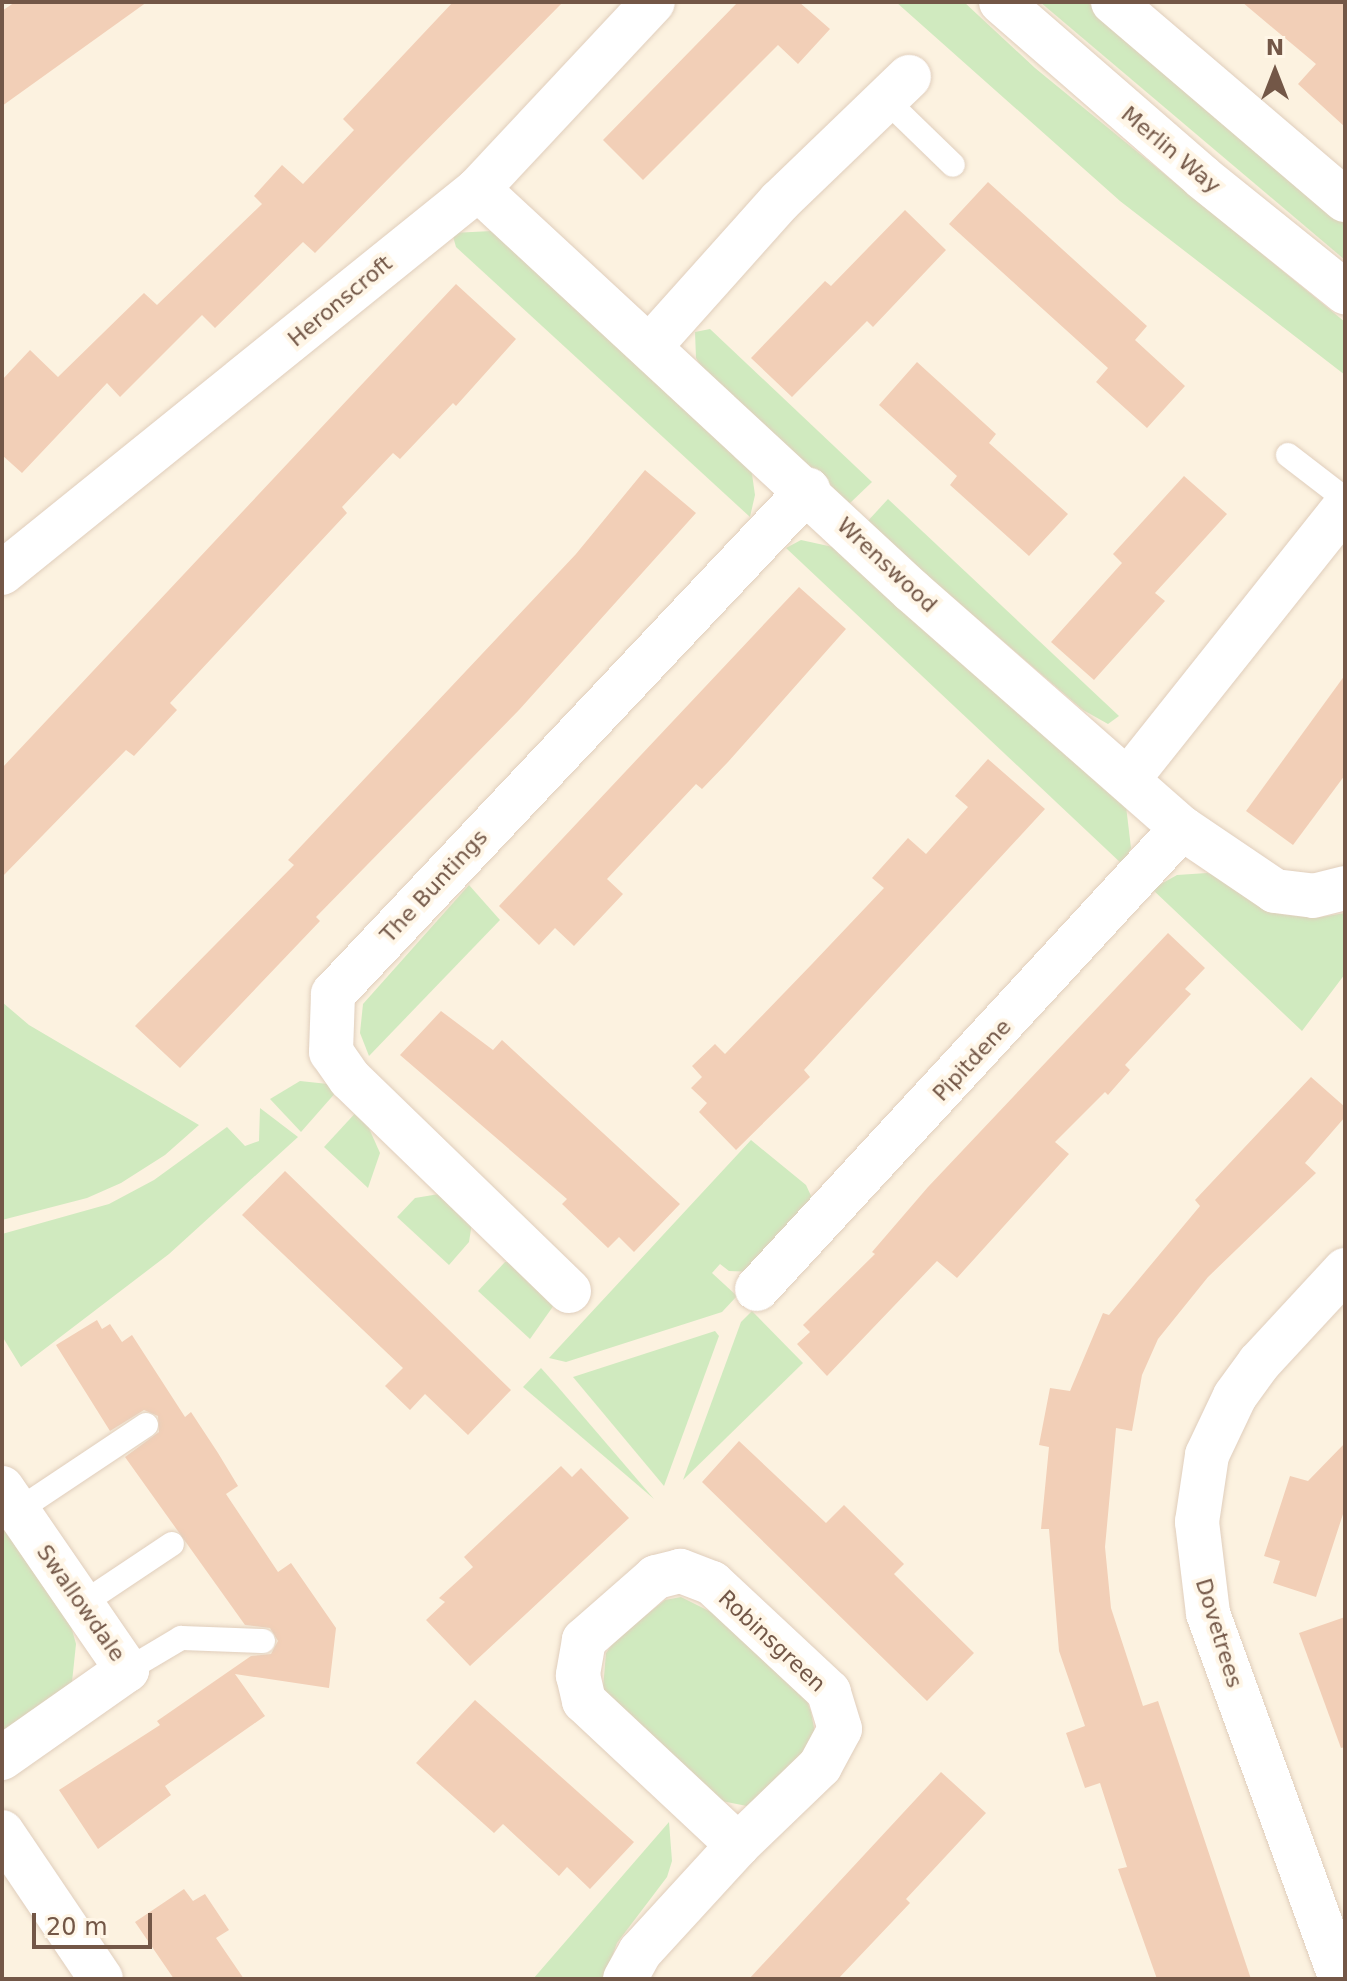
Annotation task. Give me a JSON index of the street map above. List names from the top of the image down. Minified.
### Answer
{"streets":{"street":["Merlin Way","Heronscroft","Wrenswood","The Buntings","Pipitdene","Swallowdale","Dovetrees","Robinsgreen"]},"crossings":[["Heronscroft","Wrenswood"],["Wrenswood","The Buntings"],["Wrenswood","Pipitdene"]],"scale_bar":"20 m","north":"top"}
